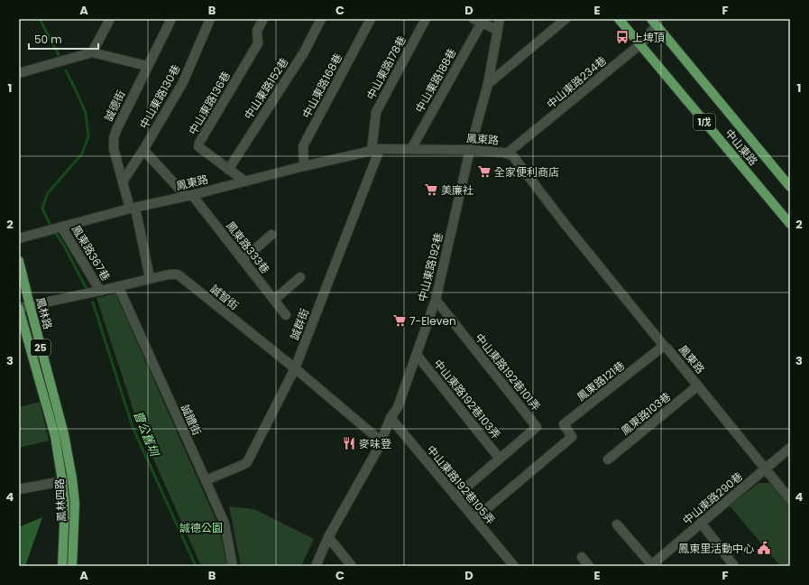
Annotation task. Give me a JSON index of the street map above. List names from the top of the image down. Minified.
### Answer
{"streets":{"main road":["1戊","中山東路","鳳林路","25","鳳林四路"],"street":["中山東路178巷","中山東路188巷","中山東路234巷","中山東路168巷","中山東路152巷","中山東路130巷","中山東路136巷","誠德街","鳳東路","鳳東路333巷","鳳東路367巷","中山東路192巷","誠智街","誠群街","中山東路192巷101弄","鳳東路121巷","中山東路192巷103弄","鳳東路103巷","誠體街","中山東路192巷105弄","中山東路290巷"]},"crossings":[["中山東路178巷","鳳東路"],["中山東路178巷","誠群街"],["中山東路188巷","鳳東路"],["中山東路234巷","鳳東路"],["中山東路234巷","中山東路"],["中山東路168巷","鳳東路"],["中山東路152巷","中山東路136巷"],["中山東路130巷","誠德街"],["中山東路130巷","鳳東路333巷"],["中山東路136巷","鳳東路"],["誠德街","鳳東路"],["誠德街","誠智街"],["鳳東路","鳳東路333巷"],["鳳東路","鳳東路367巷"],["鳳東路","中山東路192巷"],["鳳東路","誠群街"],["鳳東路","鳳東路121巷"],["鳳東路","鳳東路103巷"],["鳳東路","中山東路290巷"],["鳳東路367巷","誠智街"],["中山東路192巷","誠智街"],["中山東路192巷","中山東路192巷101弄"],["中山東路192巷","中山東路192巷103弄"],["中山東路192巷","中山東路192巷105弄"],["誠智街","鳳林路"],["誠智街","誠群街"],["誠智街","25"],["誠智街","誠體街"],["鳳林路","25"],["鳳林路","鳳林四路"],["誠群街","誠體街"],["25","鳳林四路"],["中山東路192巷101弄","中山東路192巷103弄"],["中山東路192巷101弄","中山東路192巷105弄"],["鳳東路121巷","中山東路192巷105弄"]],"water":["曹公舊圳"],"parks":["誠德公園"],"places":{"bus stop":["上埤頂"],"supermarket":["全家便利商店","美廉社","7-Eleven"],"restaurant":["麥味登"],"public building":["鳳東里活動中心"]},"scale_bar":"50 m","grid":{"columns":["A","B","C","D","E","F"],"rows":["1","2","3","4"]}}
